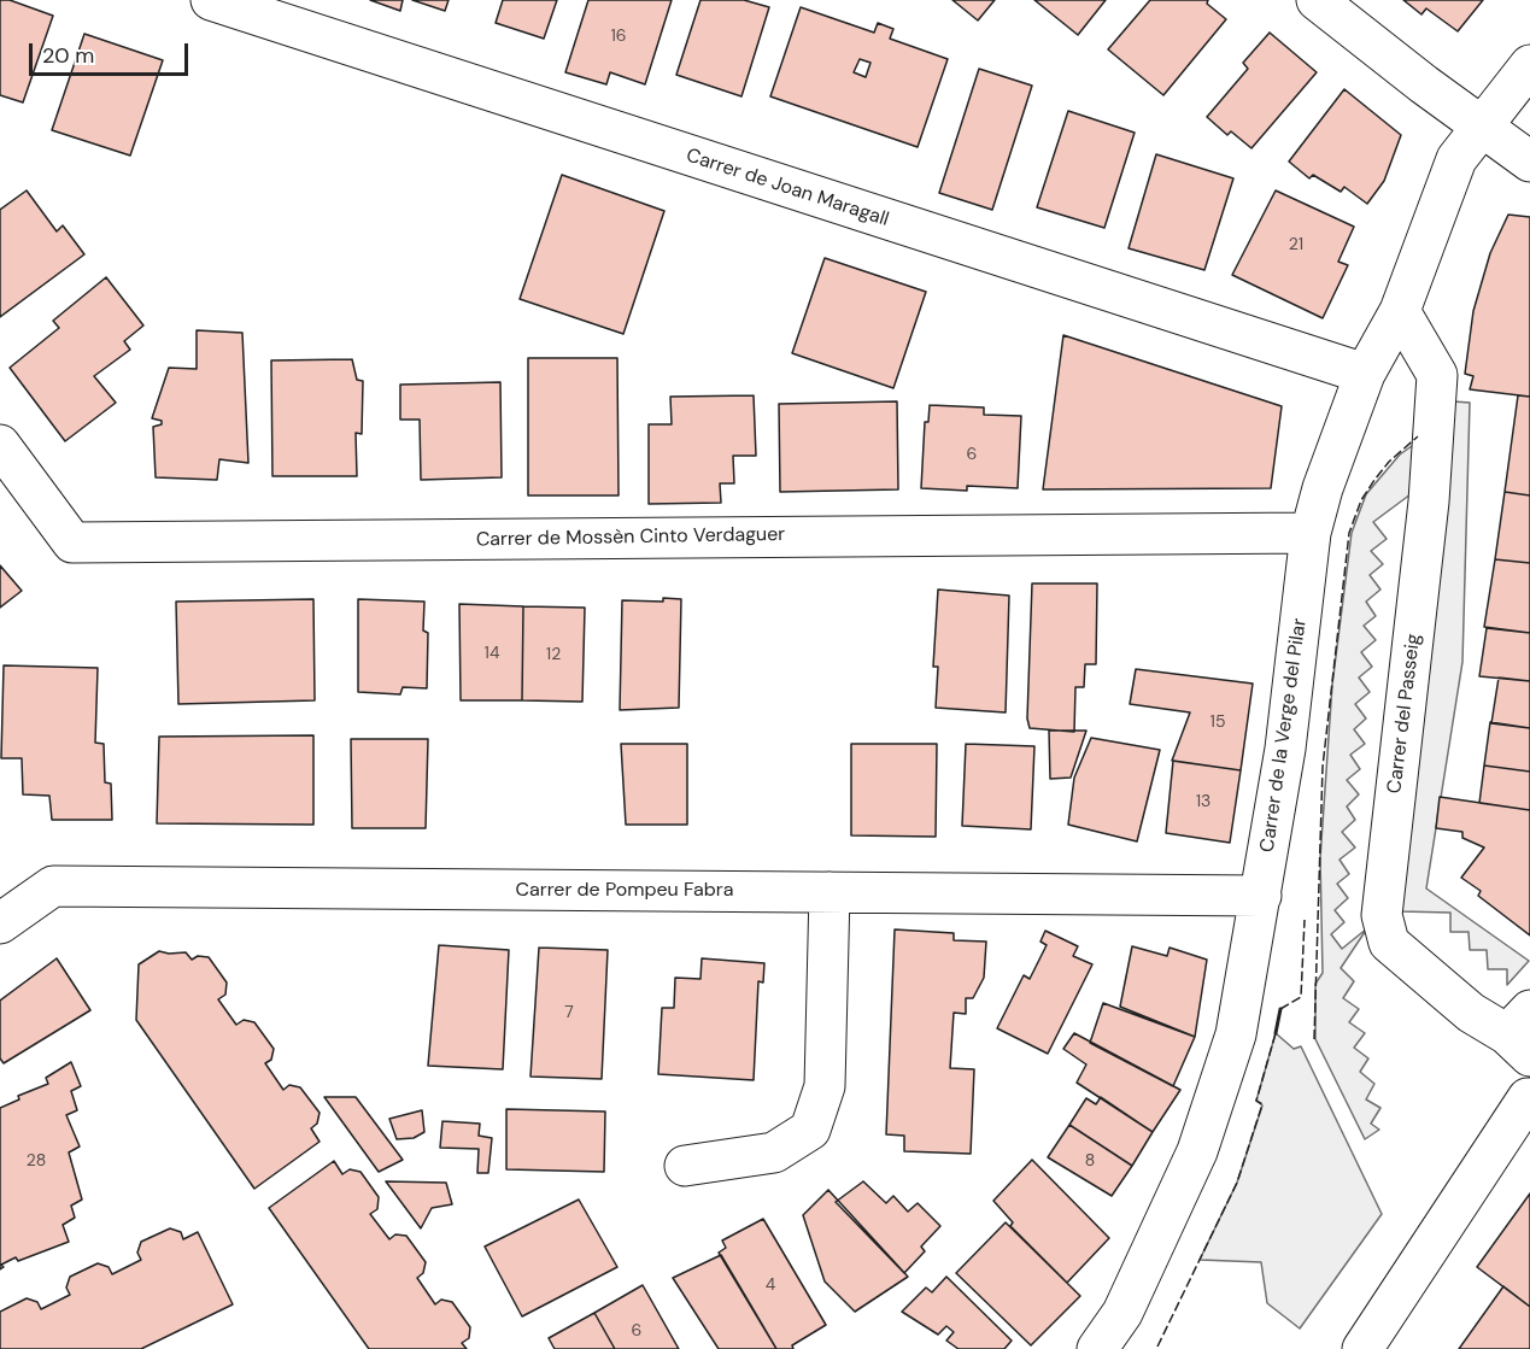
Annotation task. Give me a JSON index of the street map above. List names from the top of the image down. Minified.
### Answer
{"streets":{"street":["Carrer de Joan Maragall","Carrer de Mossèn Cinto Verdaguer","Carrer del Passeig","Carrer de la Verge del Pilar","Carrer de Pompeu Fabra"]},"crossings":[["Carrer de Joan Maragall","Carrer de la Verge del Pilar"],["Carrer de Mossèn Cinto Verdaguer","Carrer de la Verge del Pilar"],["Carrer del Passeig","Carrer de la Verge del Pilar"],["Carrer de la Verge del Pilar","Carrer de Pompeu Fabra"]],"house_numbers":["16","21","6","14","12","15","13","7","28","8","4","6"],"scale_bar":"20 m"}
